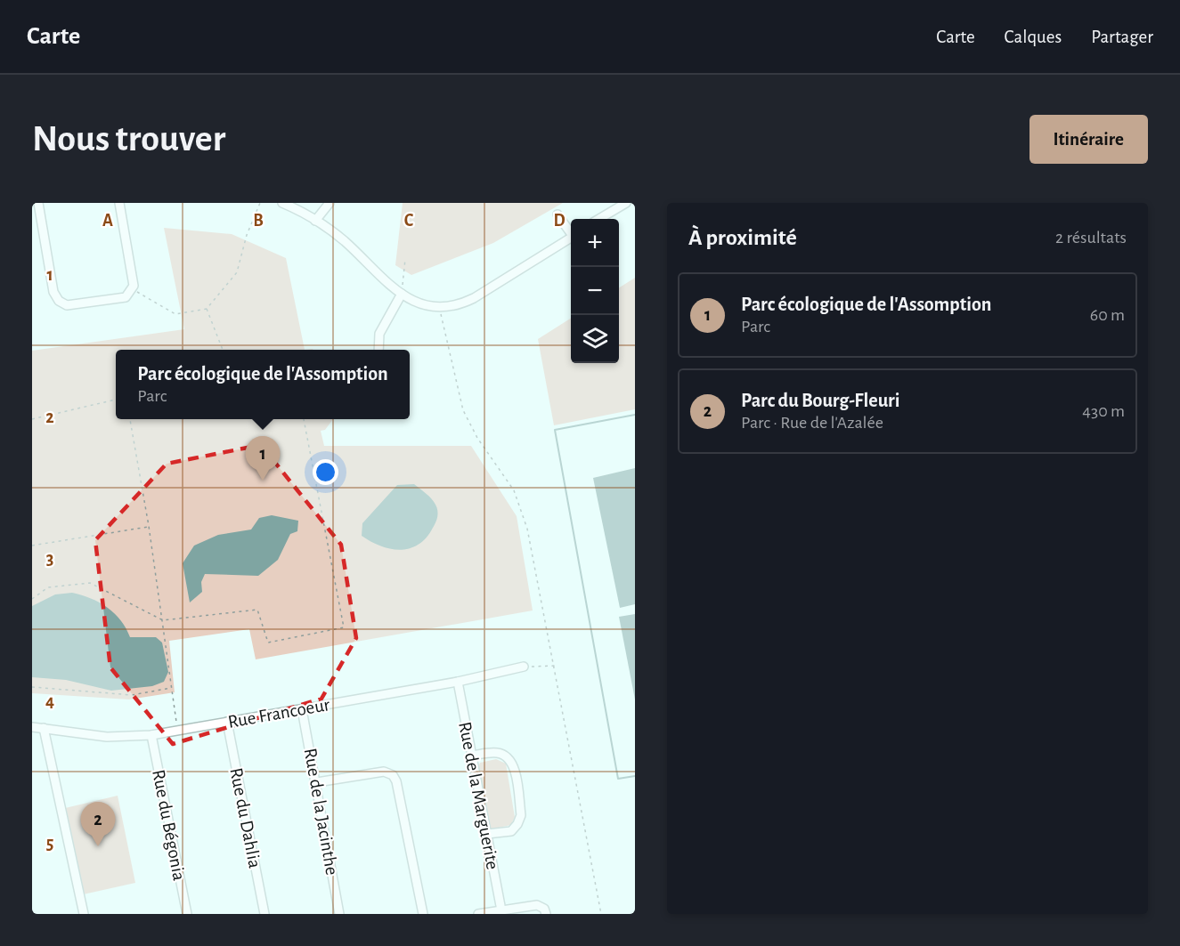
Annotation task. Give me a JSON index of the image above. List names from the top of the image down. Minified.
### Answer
{"streets":{"street":["Rue Francoeur","Rue de la Marguerite","Rue de la Jacinthe","Rue du Dahlia","Rue du Bégonia"]},"crossings":[["Rue Francoeur","Rue de la Marguerite"],["Rue Francoeur","Rue de la Jacinthe"],["Rue Francoeur","Rue du Dahlia"],["Rue Francoeur","Rue du Bégonia"]],"page":{"header":"Carte","nav":["Carte","Calques","Partager"],"buttons":"Itinéraire","title":"Nous trouver","heading":["À proximité","2 résultats"],"map_buttons":["+","−"],"list":[{"mark":"1","name":"Parc écologique de l'Assomption","note":"Parc","value":"60 m"},{"mark":"2","name":"Parc du Bourg-Fleuri","note":"Parc · Rue de l'Azalée","value":"430 m"}],"popup":["Parc écologique de l'Assomption","Parc"],"pins":["1","2"]},"grid":{"columns":["A","B","C","D"],"rows":["1","2","3","4","5"]}}
